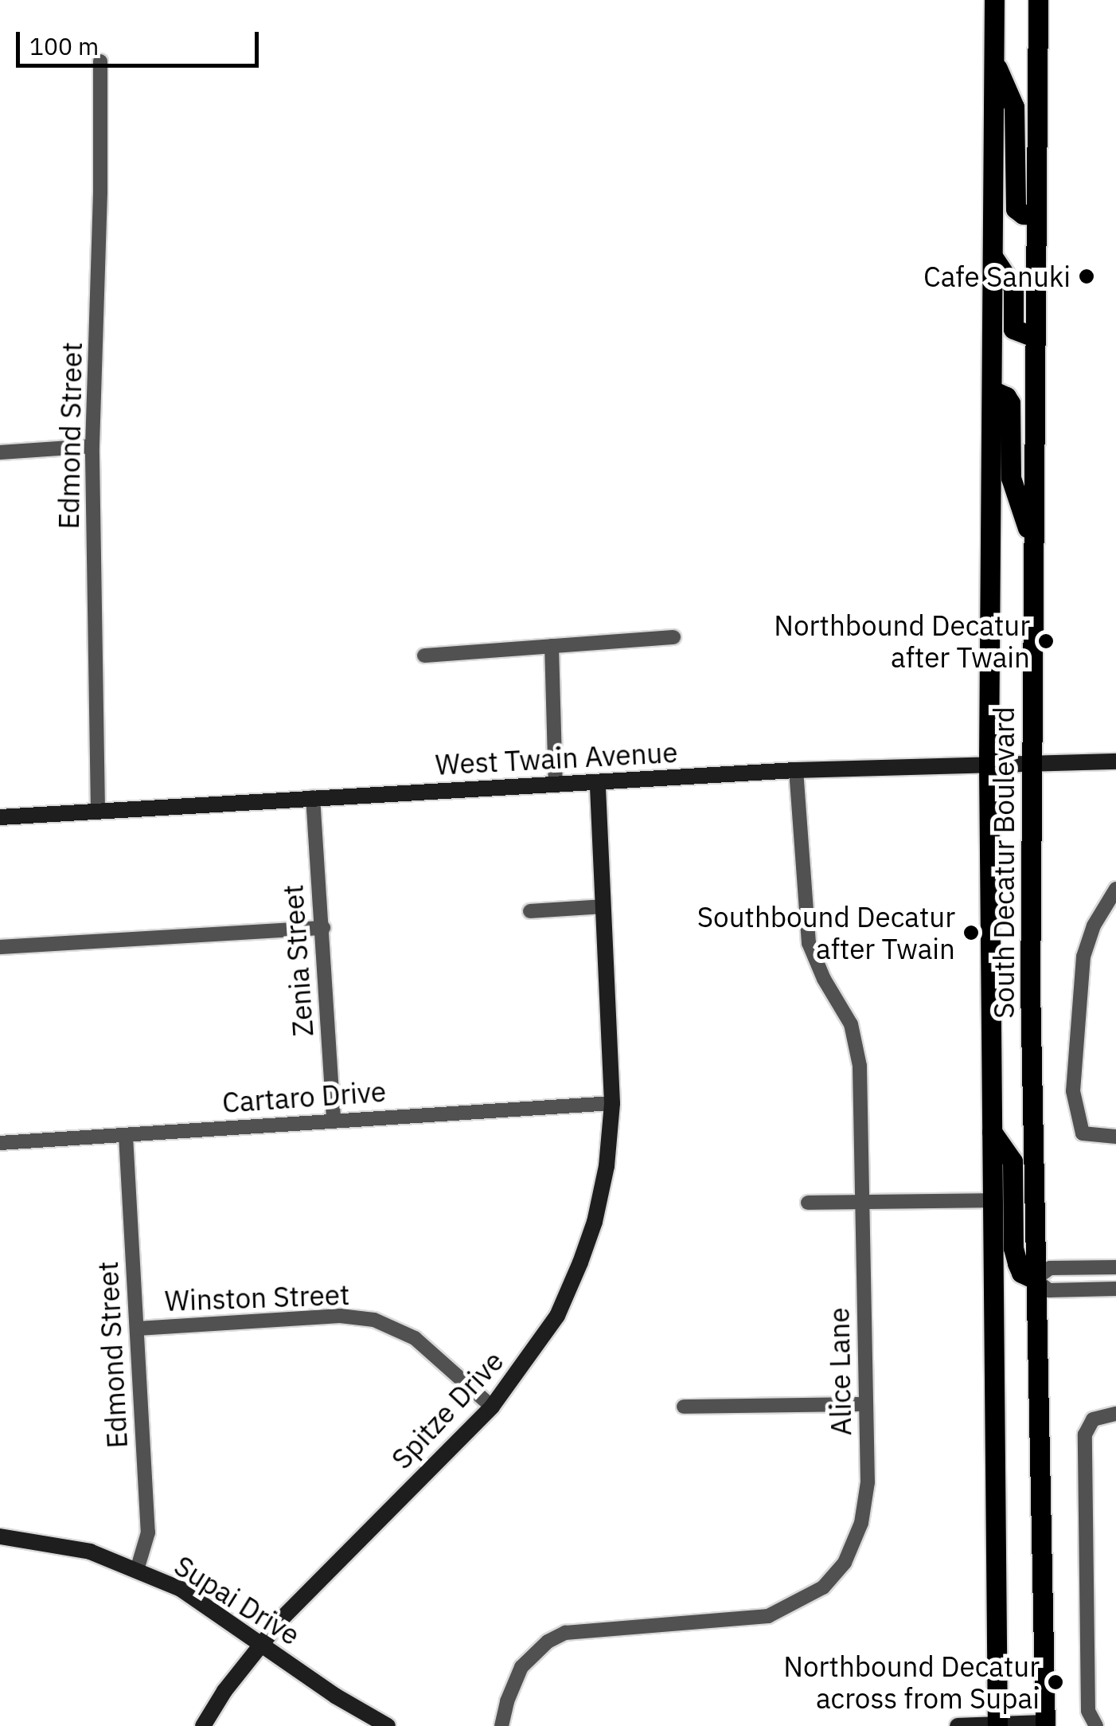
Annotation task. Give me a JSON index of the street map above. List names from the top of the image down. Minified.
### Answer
{"streets":{"main road":["South Decatur Boulevard"],"street":["Edmond Street","West Twain Avenue","Zenia Street","Cartaro Drive","Winston Street","Alice Lane","Spitze Drive","Supai Drive"]},"crossings":[["Edmond Street","West Twain Avenue"],["Edmond Street","Cartaro Drive"],["Edmond Street","Winston Street"],["Edmond Street","Supai Drive"],["West Twain Avenue","South Decatur Boulevard"],["West Twain Avenue","Zenia Street"],["West Twain Avenue","Alice Lane"],["West Twain Avenue","Spitze Drive"],["Zenia Street","Cartaro Drive"],["Cartaro Drive","Spitze Drive"],["Winston Street","Spitze Drive"],["Spitze Drive","Supai Drive"]],"places":["Cafe Sanuki","Northbound Decatur after Twain","Southbound Decatur after Twain","Northbound Decatur across from Supai"],"scale_bar":"100 m"}
